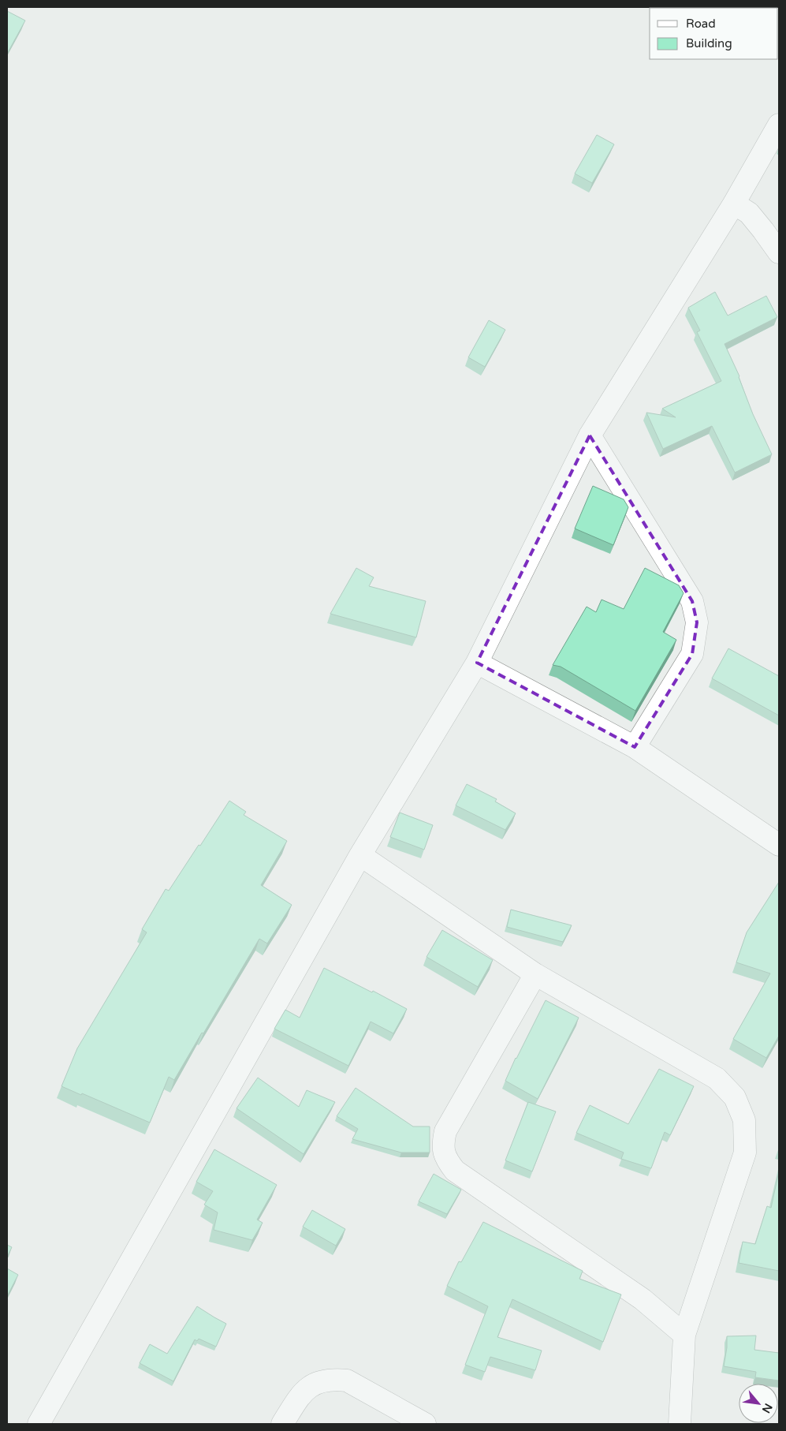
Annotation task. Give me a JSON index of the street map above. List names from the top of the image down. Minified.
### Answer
{"legend":["Road","Building"],"north":"bottom right"}
